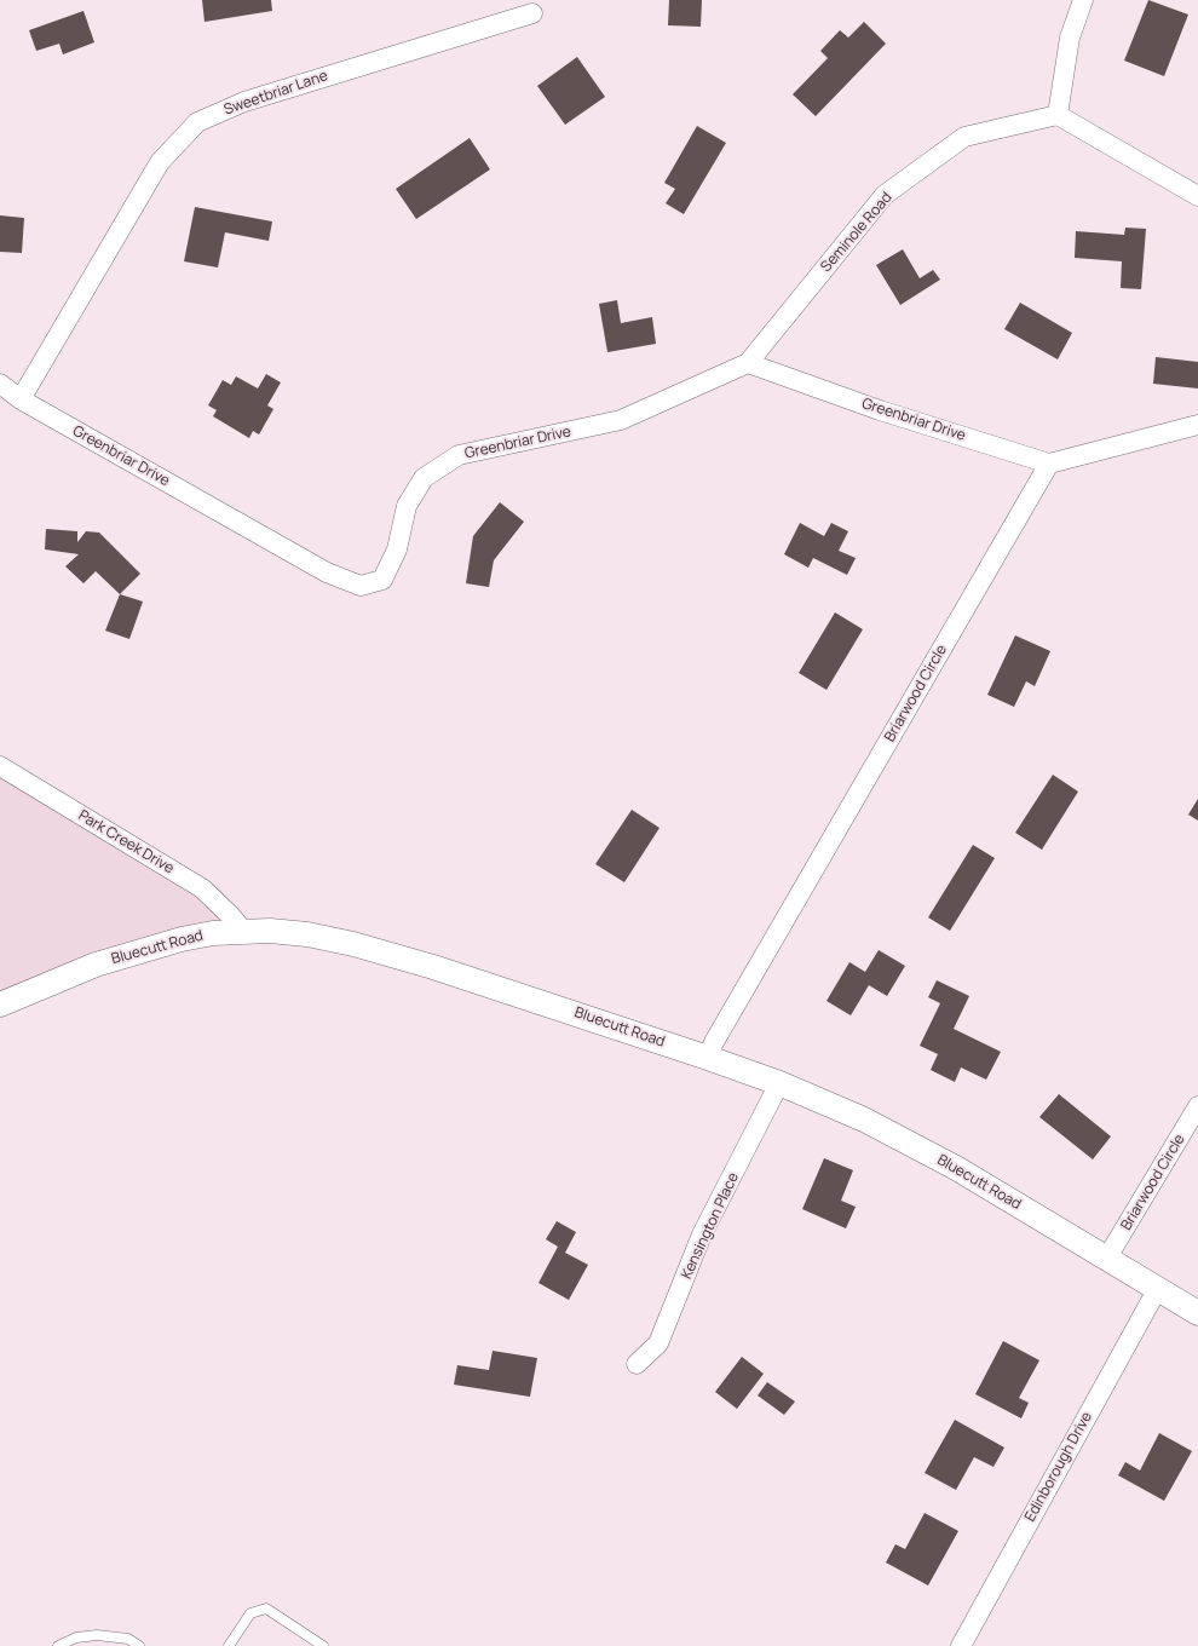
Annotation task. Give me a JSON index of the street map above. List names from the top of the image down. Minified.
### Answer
{"streets":{"street":["Sweetbriar Lane","Seminole Road","Greenbriar Drive","Briarwood Circle","Park Creek Drive","Bluecutt Road","Kensington Place","Edinborough Drive"]},"crossings":[["Sweetbriar Lane","Greenbriar Drive"],["Seminole Road","Greenbriar Drive"],["Greenbriar Drive","Briarwood Circle"],["Briarwood Circle","Bluecutt Road"],["Park Creek Drive","Bluecutt Road"],["Bluecutt Road","Kensington Place"],["Bluecutt Road","Edinborough Drive"]]}
